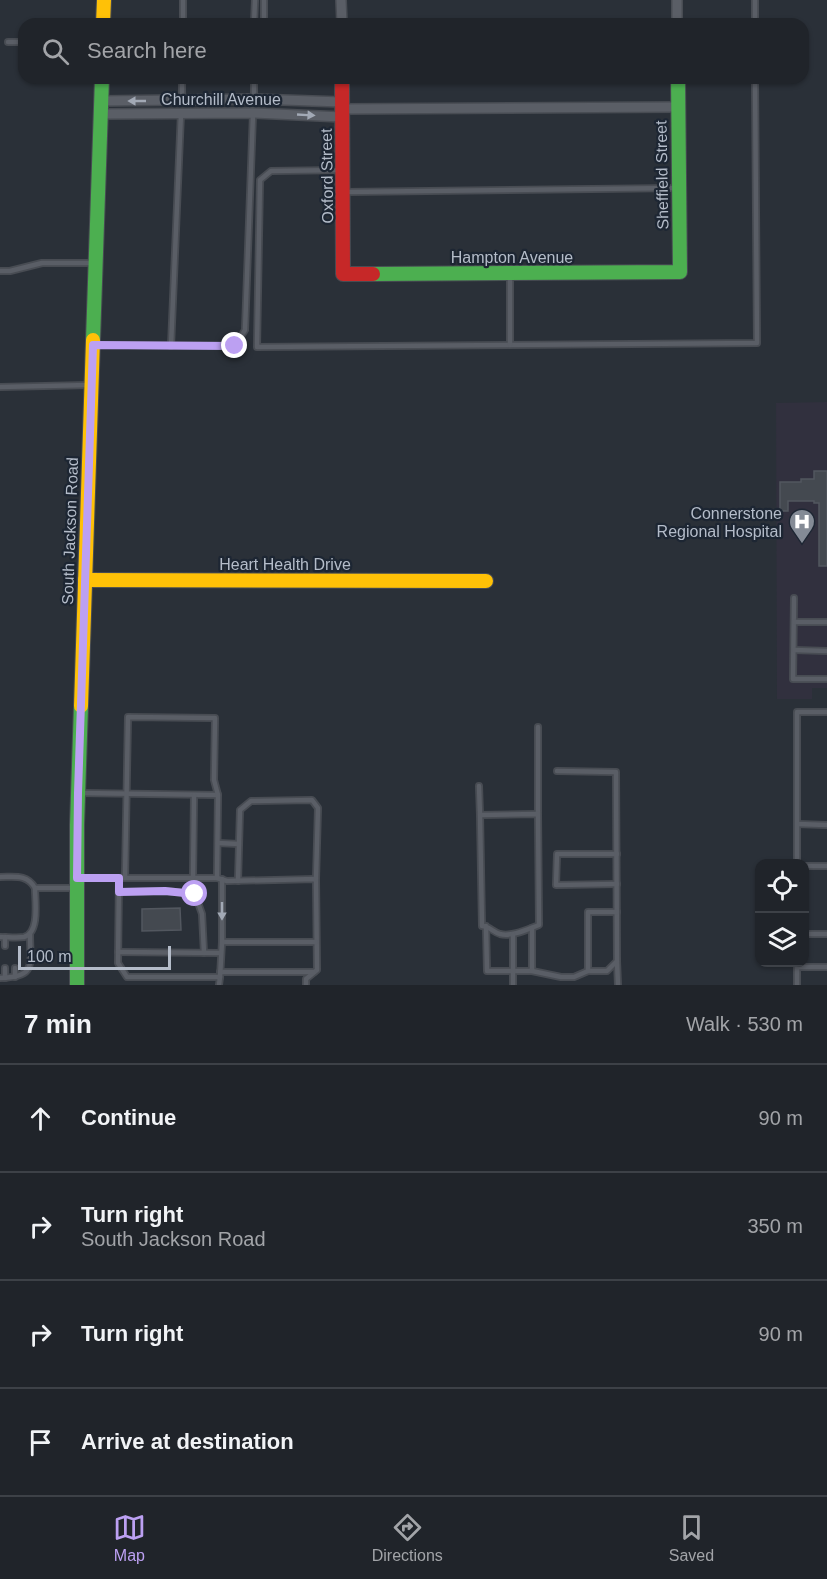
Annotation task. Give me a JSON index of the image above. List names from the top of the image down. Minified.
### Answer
{"streets":{"street":["Churchill Avenue","Sheffield Street","Oxford Street","Hampton Avenue","South Jackson Road","Heart Health Drive"]},"crossings":[["Churchill Avenue","Sheffield Street"],["Churchill Avenue","Oxford Street"],["Churchill Avenue","South Jackson Road"],["Sheffield Street","Hampton Avenue"],["Oxford Street","Hampton Avenue"],["South Jackson Road","Heart Health Drive"]],"places":{"hospital":["Connerstone Regional Hospital"]},"scale_bar":"100 m","page":{"search":"Search here","scale":"100 m","heading":["7 min","Walk · 530 m"],"list":[["Continue","90 m"],["Turn right","South Jackson Road","350 m"],["Turn right","90 m"],"Arrive at destination"],"nav":["Map","Directions","Saved"]}}
